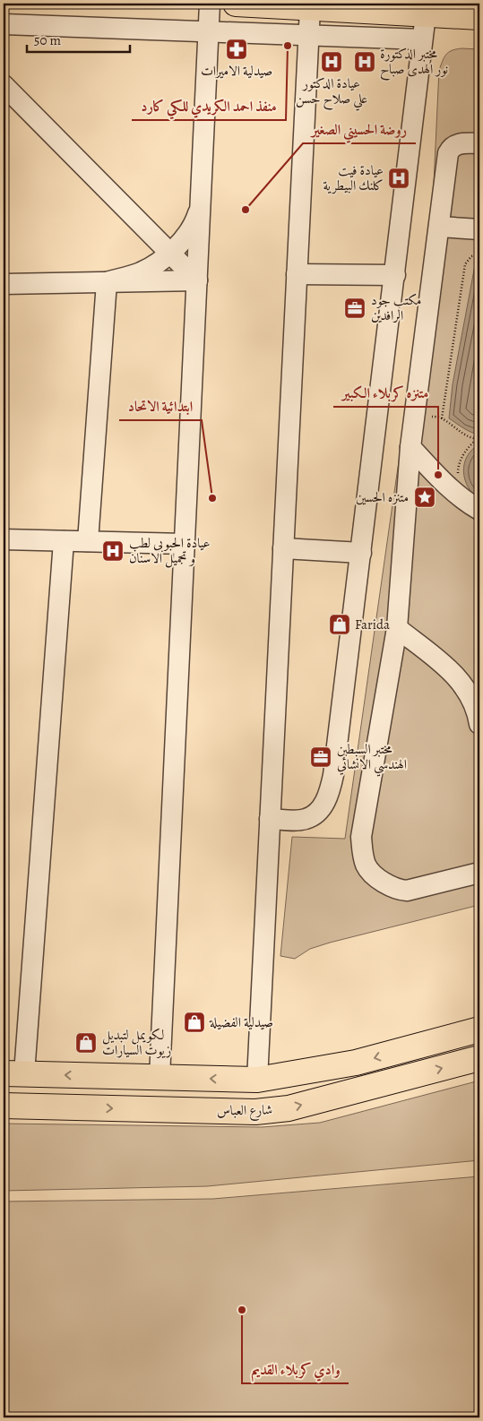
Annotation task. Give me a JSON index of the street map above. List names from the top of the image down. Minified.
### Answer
{"streets":{"main road":["شارع العباس"]},"places":{"other":["منفذ احمد الكريدي للكي كارد","روضة الحسيني الصغير","متنزه كربلاء الكبير","ابتدائية الاتحاد","وادي كربلاء القديم"],"pharmacy":["صيدلية الاميرات"],"hospital":["عيادة الدكتور علي صلاح حسن","مختبر الدكتورة نور الهدى صباح","عيادة فيت كلنك البيطرية","عيادة الحبوبي لطب و تجميل الاسنان"],"office":["مكتب جود الرافدين","مختبر السبطين الهندسي الانشائي"],"place":["متنزه الحسين"],"shop":["Farida","صيدلية الفضيلة","لكويمل لتبديل زيوت السيارات"]},"scale_bar":"50 m"}
